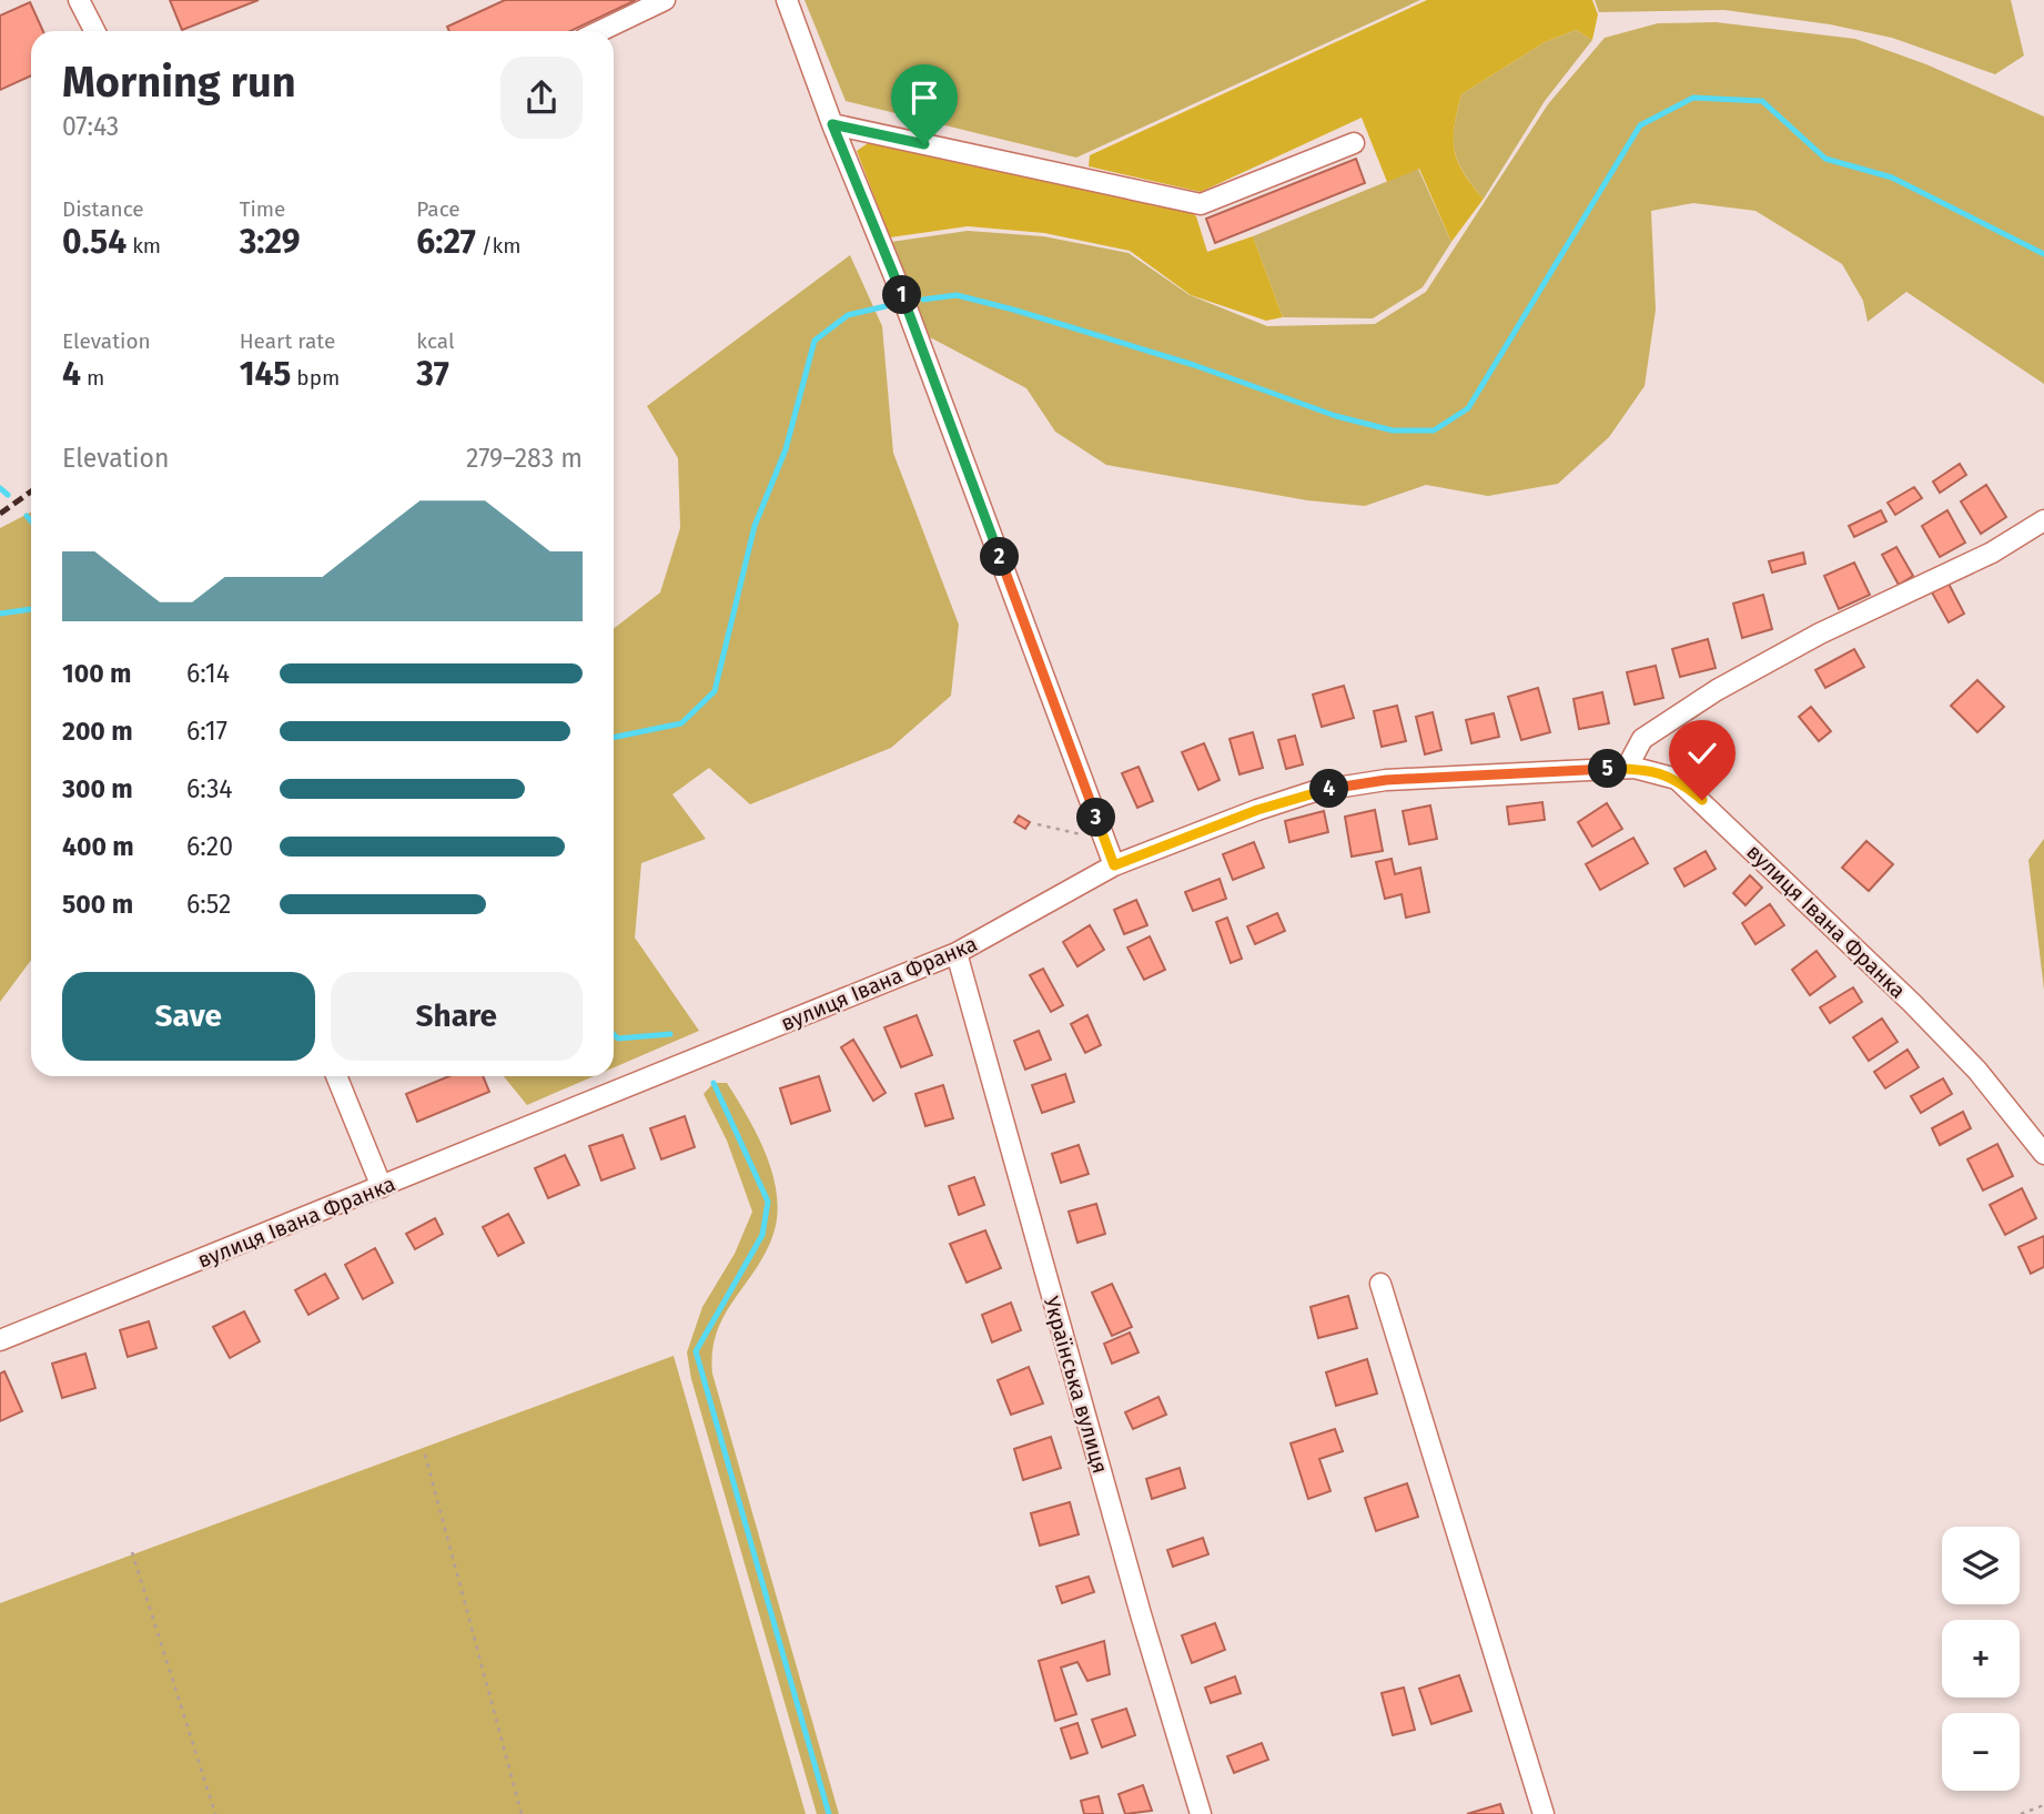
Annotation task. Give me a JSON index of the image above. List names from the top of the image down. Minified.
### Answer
{"streets":{"street":["вулиця Івана Франка","Українська вулиця"]},"crossings":[["вулиця Івана Франка","Українська вулиця"]],"page":{"heading":["Morning run","07:43"],"stats":[["Distance","0.54 km"],["Time","3:29"],["Pace","6:27 /km"],["Elevation","4 m"],["Heart rate","145 bpm"],["kcal","37"]],"pins":["1","2","5","4","3"],"chart":["Elevation","279–283 m"],"list":[{"name":"100 m","note":"6:14"},{"name":"200 m","note":"6:17"},{"name":"300 m","note":"6:34"},{"name":"400 m","note":"6:20"},{"name":"500 m","note":"6:52"}],"buttons":["Save","Share"],"map_buttons":["+","−"]}}
